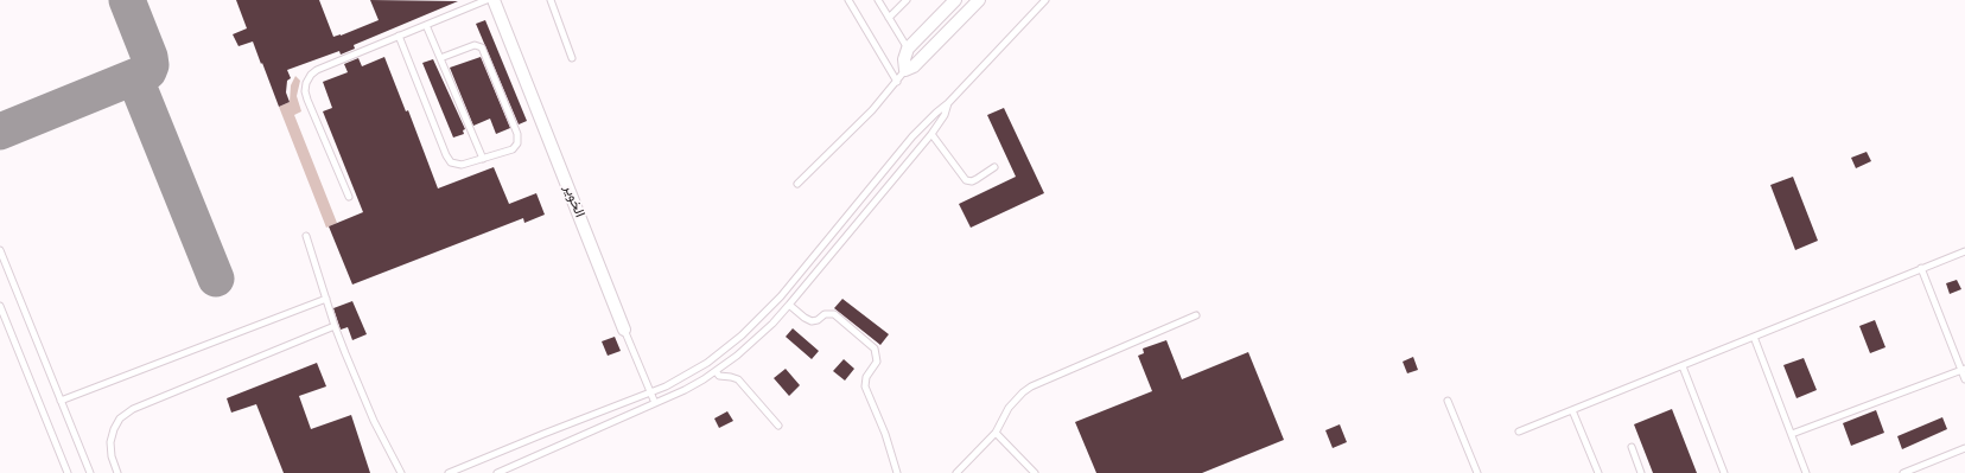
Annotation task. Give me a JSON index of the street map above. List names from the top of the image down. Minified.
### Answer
{"streets":{"street":["الخوير"]}}
